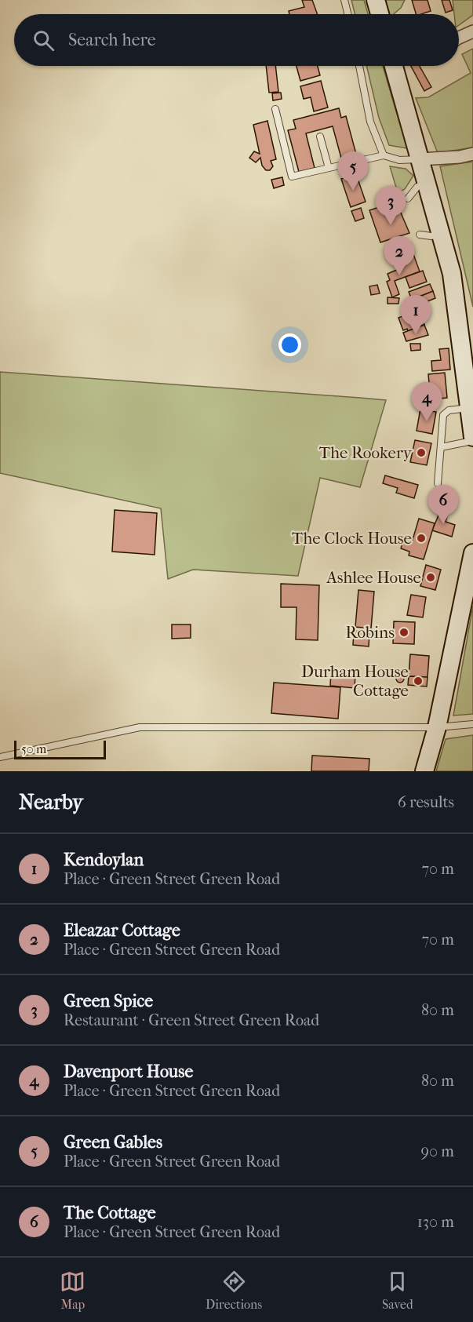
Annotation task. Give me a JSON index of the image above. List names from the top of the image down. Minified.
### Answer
{"places":["The Rookery","The Clock House","Ashlee House","Robins","Durham House Cottage"],"scale_bar":"50 m","page":{"search":"Search here","pins":["5","3","2","1","4","6"],"scale":"50 m","heading":["Nearby","6 results"],"list":[{"mark":"1","name":"Kendoylan","note":"Place · Green Street Green Road","value":"70 m"},{"mark":"2","name":"Eleazar Cottage","note":"Place · Green Street Green Road","value":"70 m"},{"mark":"3","name":"Green Spice","note":"Restaurant · Green Street Green Road","value":"80 m"},{"mark":"4","name":"Davenport House","note":"Place · Green Street Green Road","value":"80 m"},{"mark":"5","name":"Green Gables","note":"Place · Green Street Green Road","value":"90 m"},{"mark":"6","name":"The Cottage","note":"Place · Green Street Green Road","value":"130 m"}],"nav":["Map","Directions","Saved"]}}
